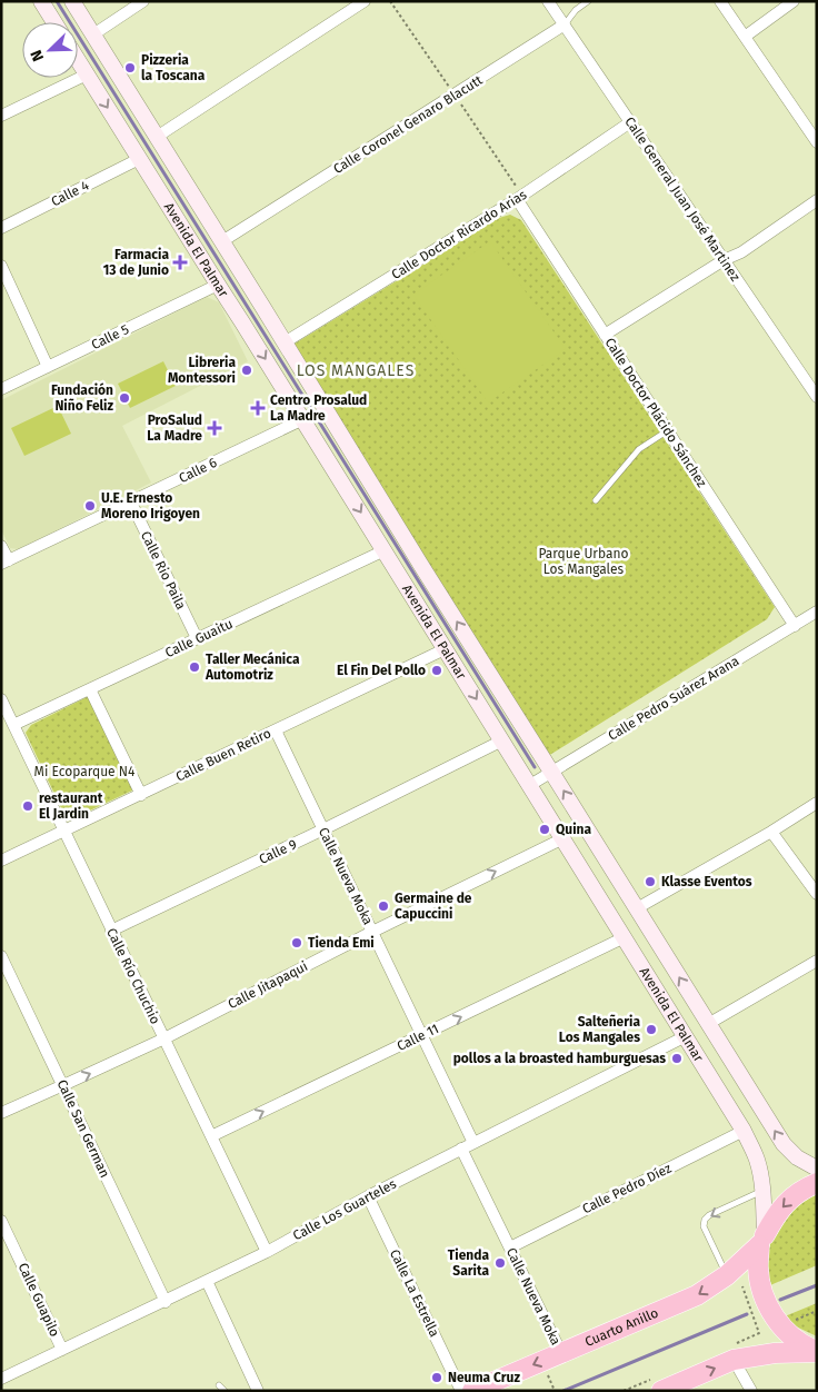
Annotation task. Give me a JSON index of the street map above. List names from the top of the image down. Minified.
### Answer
{"streets":{"highway":["Cuarto Anillo"],"street":["Calle Coronel Genaro Blacutt","Calle 4","Calle General Juan José Martinez","Calle Doctor Ricardo Arias","Avenida El Palmar","Calle 5","Calle Doctor Plácido Sánchez","Calle 6","Calle Rio Paila","Calle Guaitu","Calle Pedro Suárez Arana","Calle Buen Retiro","Calle 9","Calle Nueva Moka","Calle Río Chuchio","Calle Jitapaqui","Calle 11","Calle San German","Calle Pedro Díez","Calle Los Guarteles","Calle La Estrella","Calle Guapilo"]},"crossings":[["Calle Coronel Genaro Blacutt","Calle General Juan José Martinez"],["Calle Coronel Genaro Blacutt","Avenida El Palmar"],["Calle 4","Avenida El Palmar"],["Calle General Juan José Martinez","Calle Doctor Ricardo Arias"],["Calle Doctor Ricardo Arias","Avenida El Palmar"],["Calle Doctor Ricardo Arias","Calle Doctor Plácido Sánchez"],["Avenida El Palmar","Calle 5"],["Avenida El Palmar","Calle 6"],["Avenida El Palmar","Calle Guaitu"],["Avenida El Palmar","Calle Pedro Suárez Arana"],["Avenida El Palmar","Calle Buen Retiro"],["Avenida El Palmar","Calle 9"],["Avenida El Palmar","Calle Jitapaqui"],["Avenida El Palmar","Calle 11"],["Avenida El Palmar","Calle Pedro Díez"],["Avenida El Palmar","Calle Los Guarteles"],["Avenida El Palmar","Cuarto Anillo"],["Calle Doctor Plácido Sánchez","Calle Pedro Suárez Arana"],["Calle 6","Calle Rio Paila"],["Calle Rio Paila","Calle Guaitu"],["Calle Guaitu","Calle Río Chuchio"],["Calle Buen Retiro","Calle Nueva Moka"],["Calle Buen Retiro","Calle Río Chuchio"],["Calle 9","Calle Nueva Moka"],["Calle 9","Calle Río Chuchio"],["Calle Nueva Moka","Calle Jitapaqui"],["Calle Nueva Moka","Calle 11"],["Calle Nueva Moka","Calle Pedro Díez"],["Calle Nueva Moka","Calle Los Guarteles"],["Calle Nueva Moka","Cuarto Anillo"],["Calle Río Chuchio","Calle Jitapaqui"],["Calle Río Chuchio","Calle 11"],["Calle Río Chuchio","Calle Los Guarteles"],["Calle Jitapaqui","Calle San German"],["Calle San German","Calle Los Guarteles"],["Calle Los Guarteles","Calle La Estrella"],["Calle Los Guarteles","Calle Guapilo"]],"one_way":["Calle Jitapaqui","Calle 11"],"districts":["LOS MANGALES"],"parks":["Parque Urbano Los Mangales","Mi Ecoparque N4"],"places":{"other":["Pizzeria la Toscana","Libreria Montessori","Fundación Niño Feliz","U.E. Ernesto Moreno Irigoyen","Taller Mecánica Automotriz","El Fin Del Pollo","restaurant El Jardin","Quina","Klasse Eventos","Germaine de Capuccini","Tienda Emi","Salteñeria Los Mangales","pollos a la broasted hamburguesas","Tienda Sarita","Neuma Cruz"],"health":["Farmacia 13 de Junio","Centro Prosalud La Madre","ProSalud La Madre"]},"north":"bottom left"}
